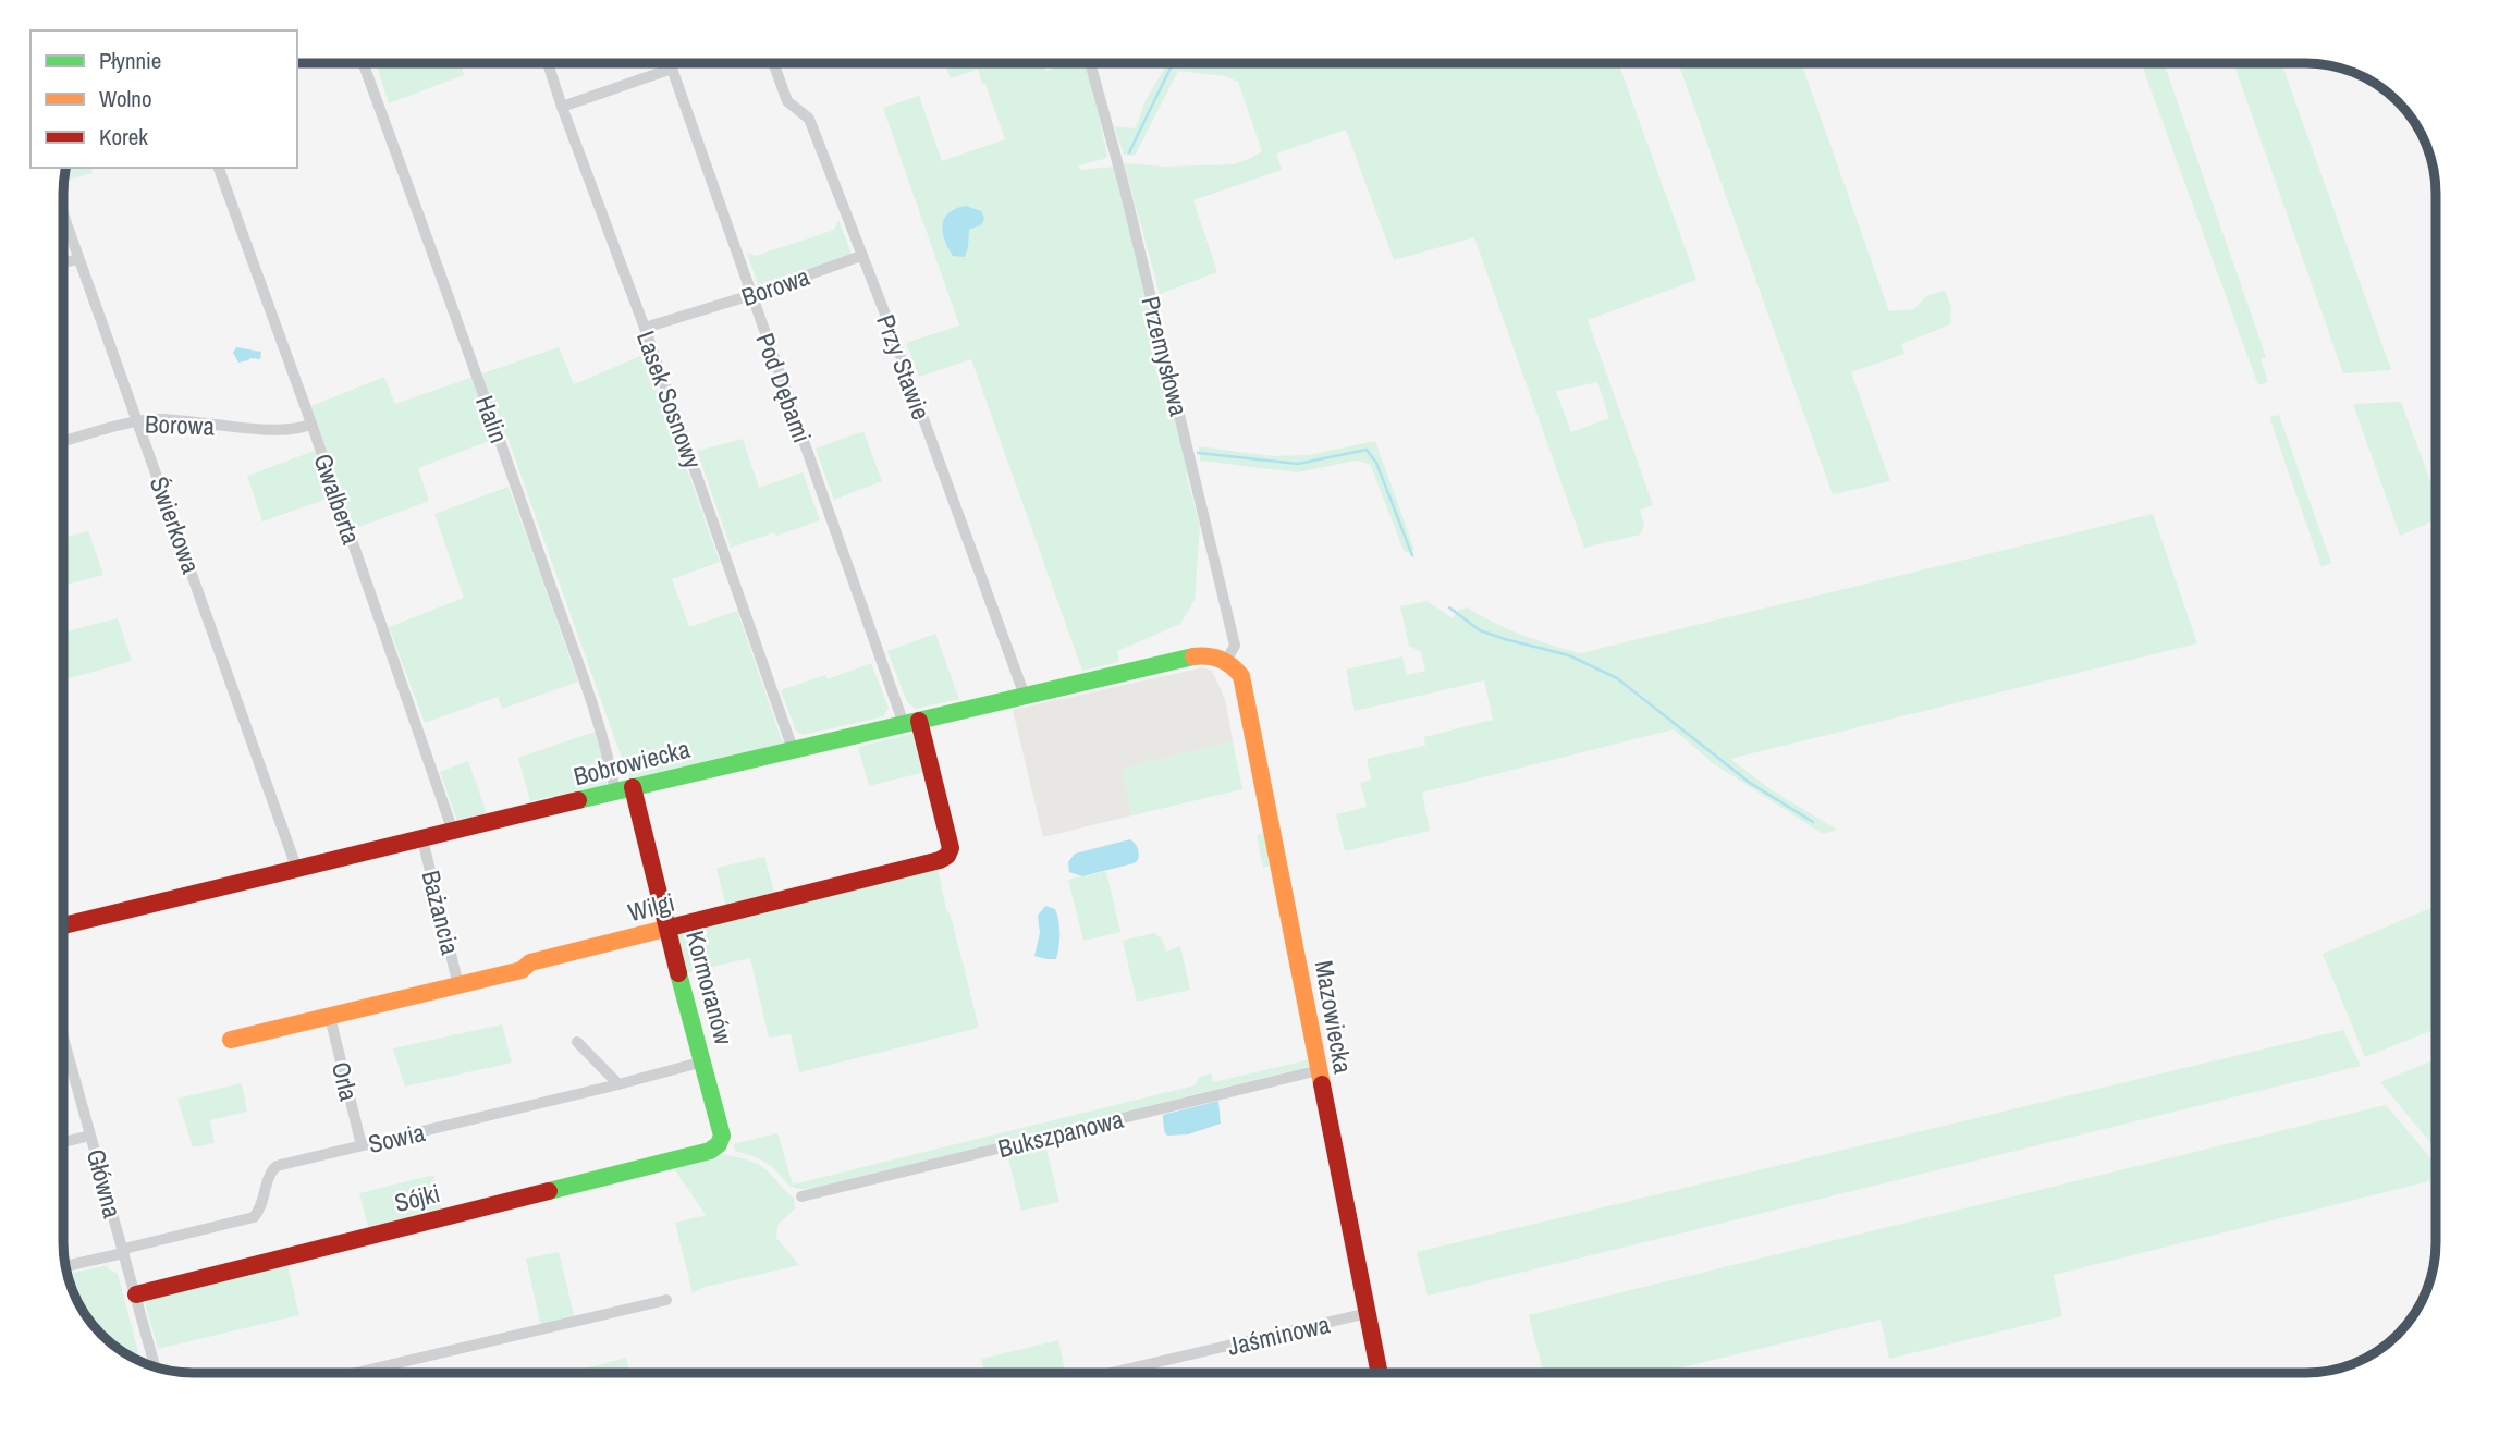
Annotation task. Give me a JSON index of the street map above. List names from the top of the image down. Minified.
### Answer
{"streets":{"street":["Borowa","Przemysłowa","Przy Stawie","Pod Dębami","Lasek Sosnowy","Halin","Gwalberta","Świerkowa","Bobrowiecka","Wilgi","Bażancia","Kormoranów","Mazowiecka","Orla","Bukszpanowa","Sowia","Główna","Sójki","Jaśminowa"]},"crossings":[["Borowa","Przy Stawie"],["Borowa","Pod Dębami"],["Borowa","Lasek Sosnowy"],["Borowa","Gwalberta"],["Borowa","Świerkowa"],["Przemysłowa","Bobrowiecka"],["Przemysłowa","Mazowiecka"],["Przy Stawie","Bobrowiecka"],["Pod Dębami","Bobrowiecka"],["Pod Dębami","Wilgi"],["Lasek Sosnowy","Bobrowiecka"],["Halin","Bobrowiecka"],["Gwalberta","Bobrowiecka"],["Świerkowa","Bobrowiecka"],["Bobrowiecka","Wilgi"],["Bobrowiecka","Bażancia"],["Bobrowiecka","Kormoranów"],["Bobrowiecka","Mazowiecka"],["Wilgi","Bażancia"],["Wilgi","Kormoranów"],["Wilgi","Orla"],["Kormoranów","Sowia"],["Kormoranów","Sójki"],["Mazowiecka","Bukszpanowa"],["Mazowiecka","Jaśminowa"],["Orla","Sowia"],["Sowia","Główna"],["Główna","Sójki"]],"legend":["Płynnie","Wolno","Korek"]}
